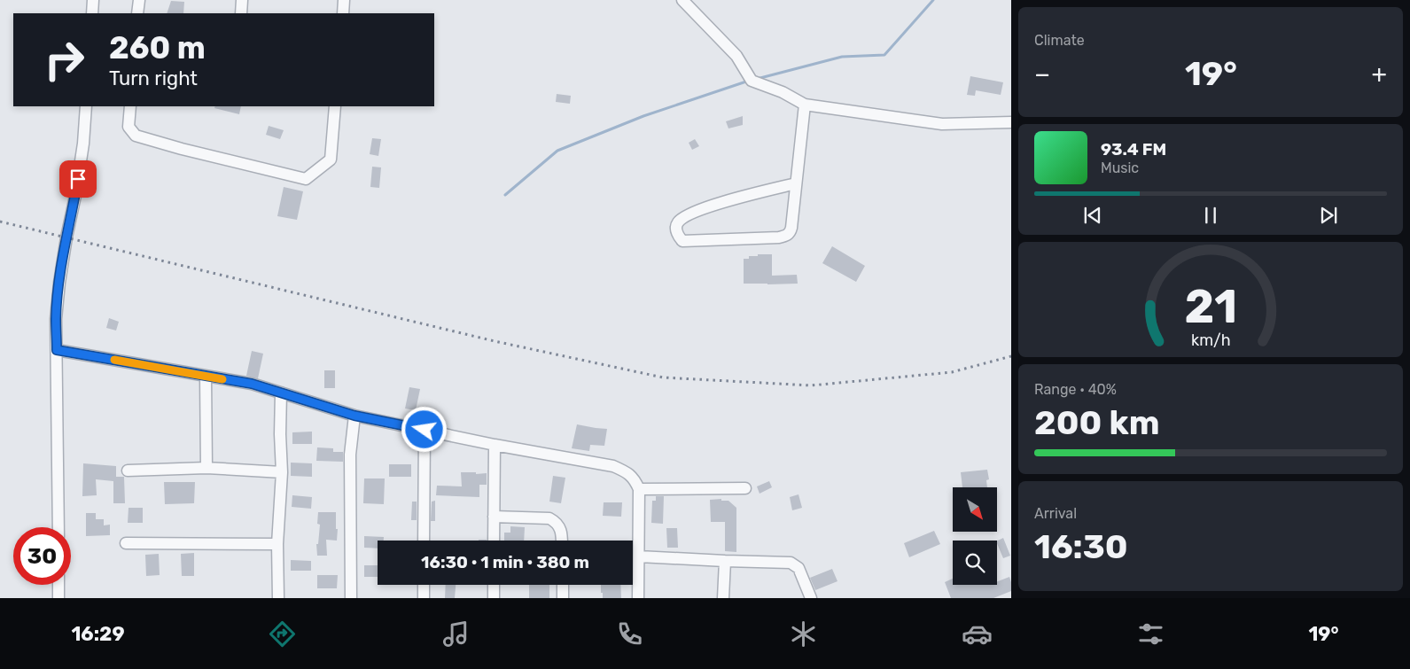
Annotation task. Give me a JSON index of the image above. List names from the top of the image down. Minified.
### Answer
{"north":"bottom right","page":{"tile":["Climate",["Range · 40%","200 km"],["Arrival","16:30"]],"turn":["260 m","Turn right"],"heat":["−","19°","+"],"song":["93.4 FM","Music"],"limit":"30","trip":"16:30 · 1 min · 380 m","tabs":["16:29","19°"],"gauge":["21","km/h"]}}
